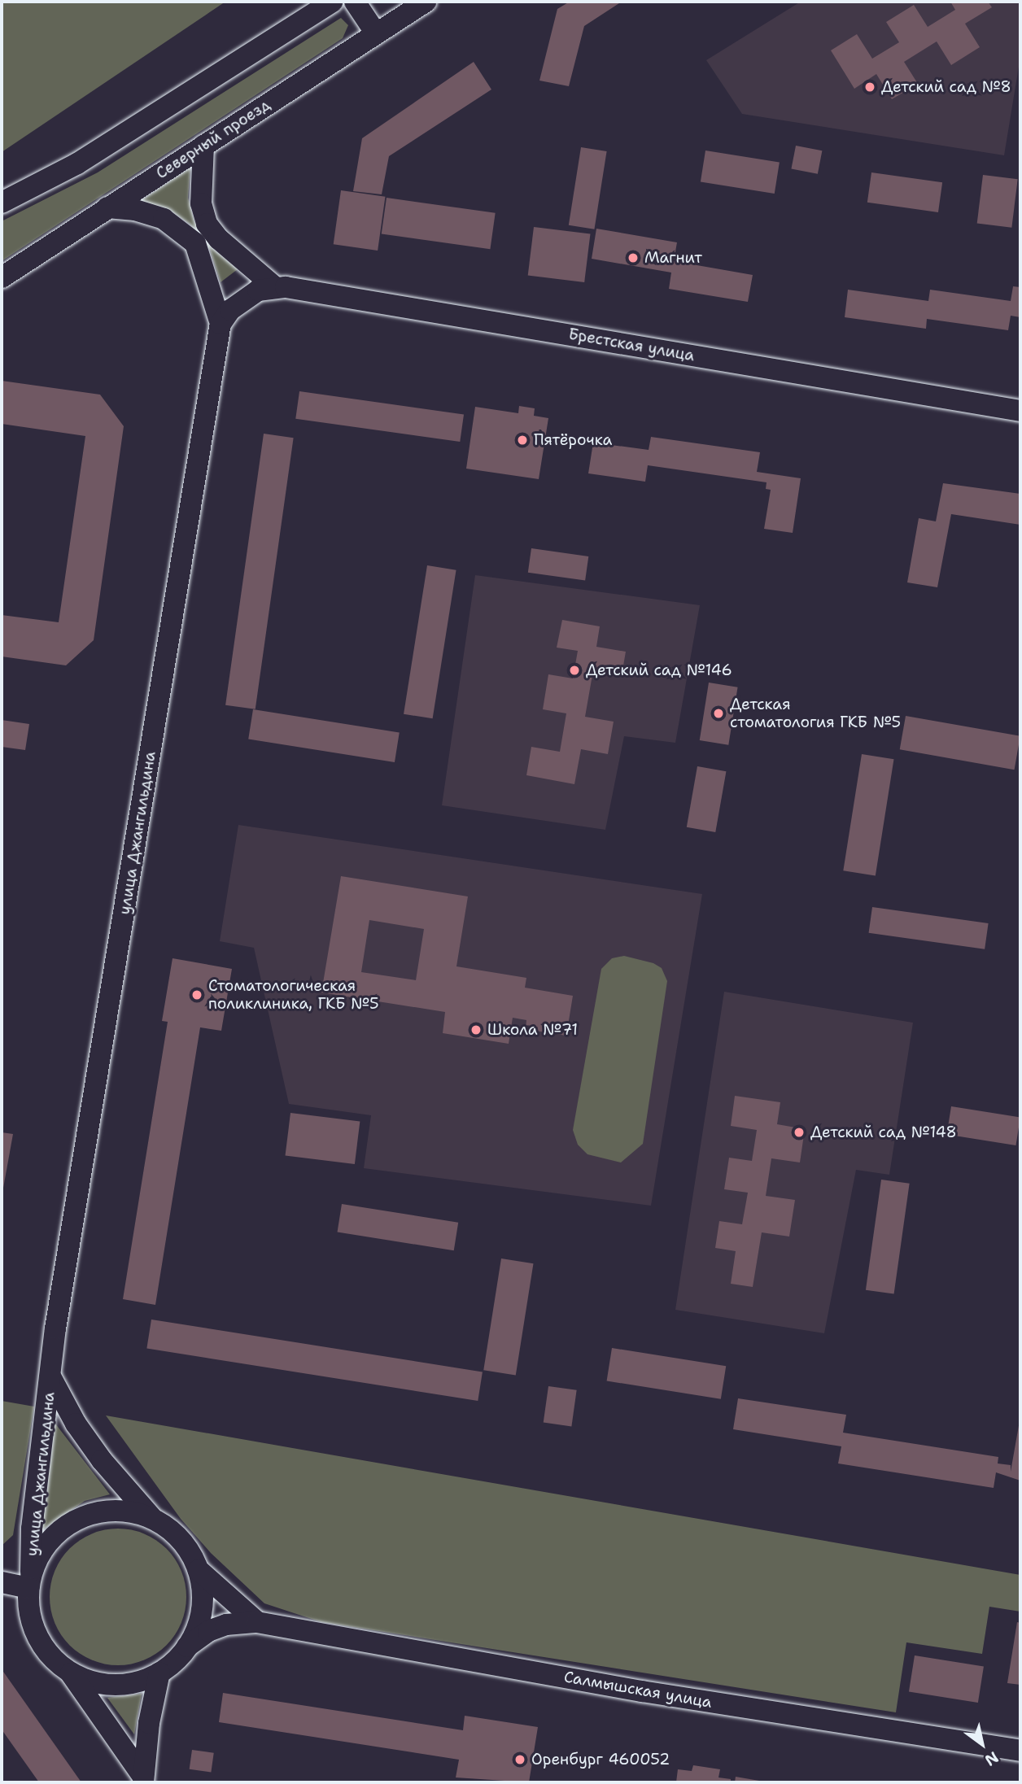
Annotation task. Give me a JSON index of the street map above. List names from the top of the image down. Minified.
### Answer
{"streets":{"main road":["Северный проезд","Брестская улица","улица Джангильдина","Салмышская улица"]},"crossings":[["улица Джангильдина","Салмышская улица"]],"places":["Детский сад №8","Магнит","Пятёрочка","Детский сад №146","Детская стоматология ГКБ №5","Стоматологическая поликлиника, ГКБ №5","Школа №71","Детский сад №148","Оренбург 460052"],"north":"bottom right"}
